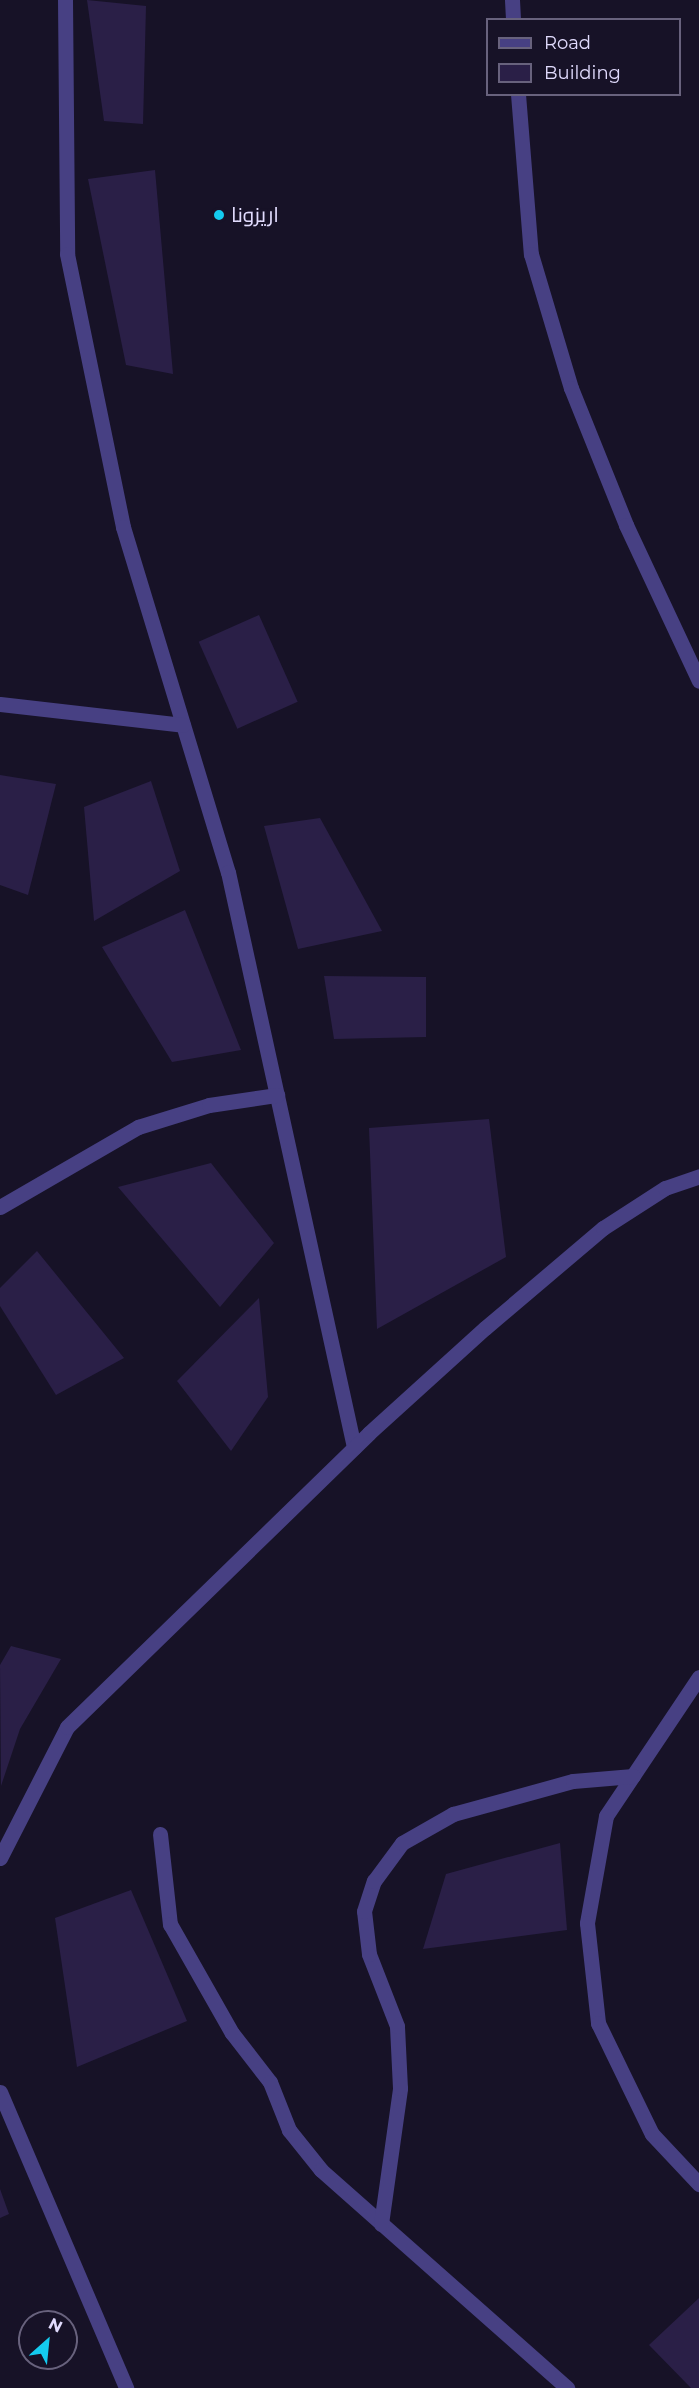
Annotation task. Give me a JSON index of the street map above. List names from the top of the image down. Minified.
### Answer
{"places":["اريزونا"],"legend":["Road","Building"],"north":"top right"}
